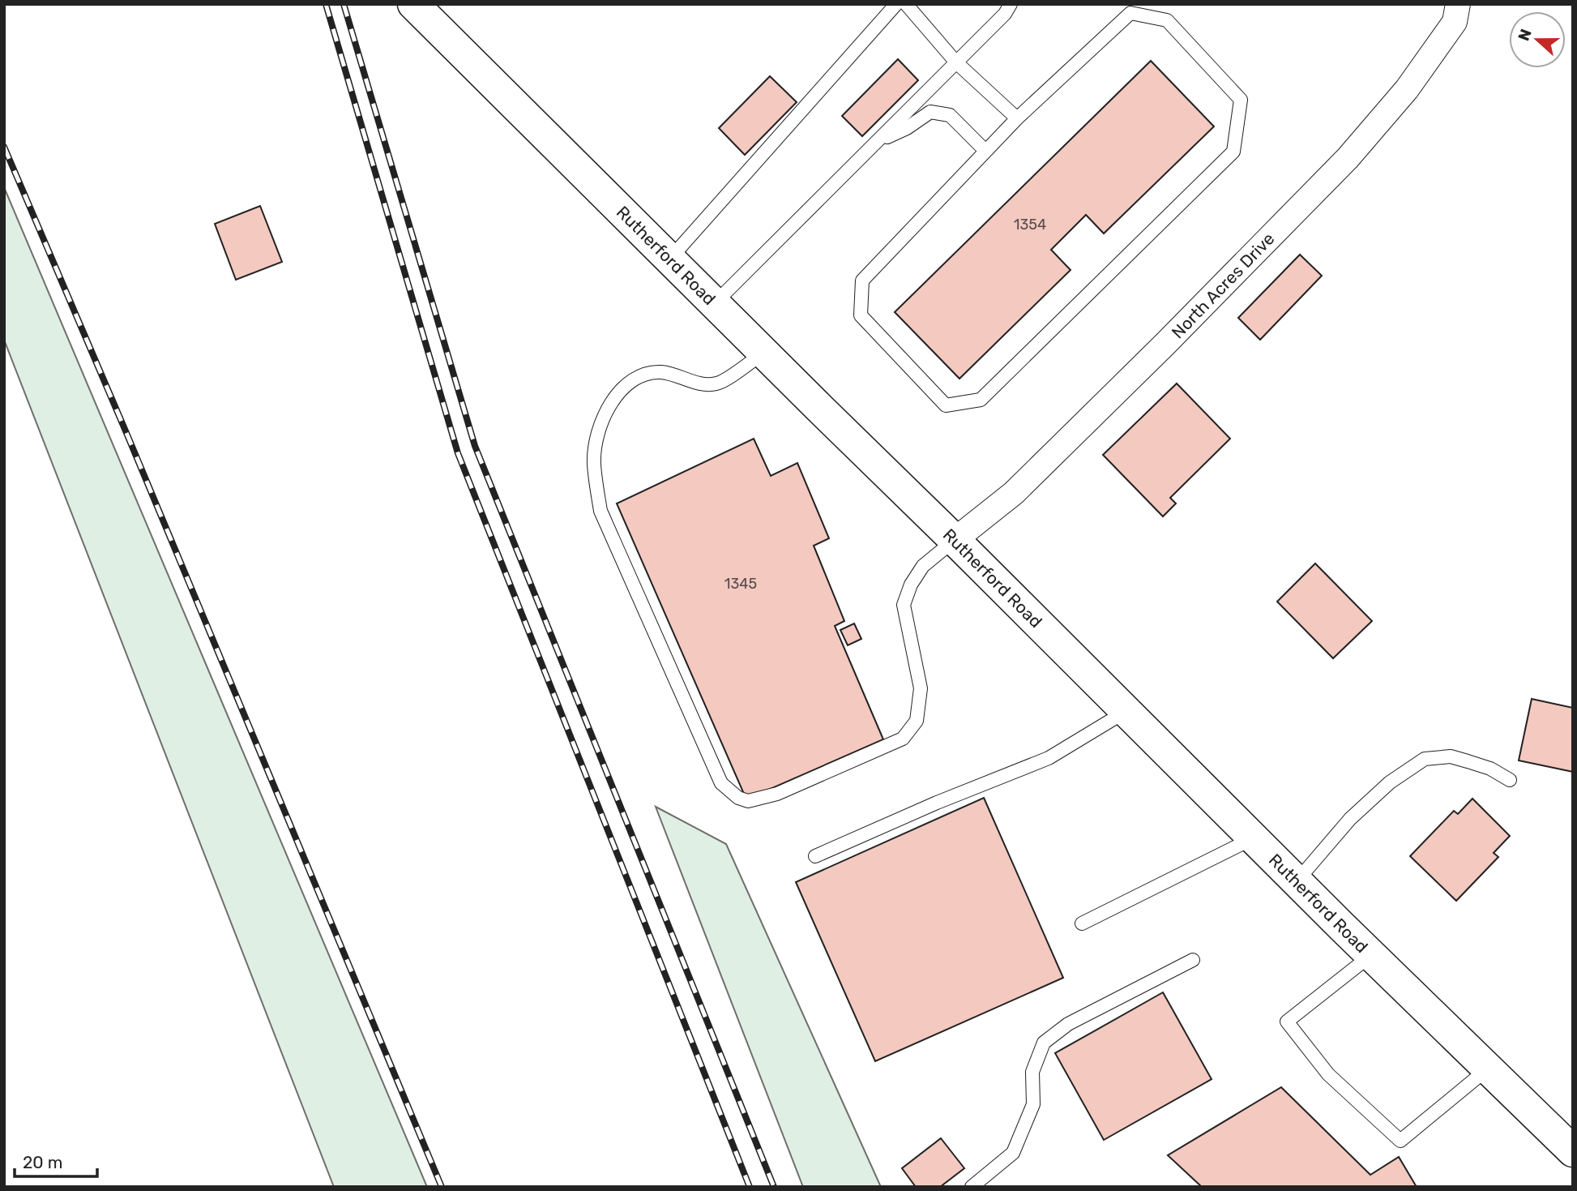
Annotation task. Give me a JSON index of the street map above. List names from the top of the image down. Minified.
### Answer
{"streets":{"street":["Rutherford Road","North Acres Drive"]},"crossings":[["Rutherford Road","North Acres Drive"]],"house_numbers":["1354","1345"],"scale_bar":"20 m","north":"left"}
